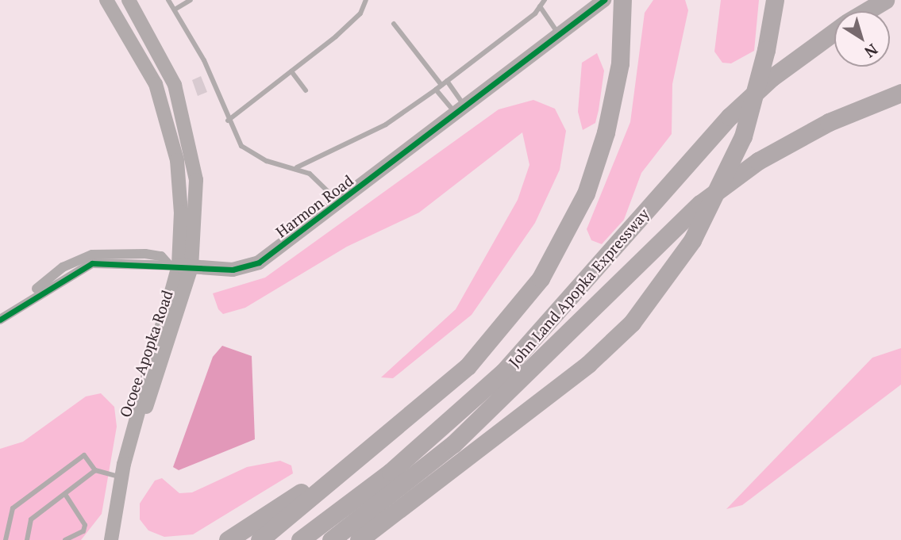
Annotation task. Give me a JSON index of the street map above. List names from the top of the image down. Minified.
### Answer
{"streets":{"highway":["John Land Apopka Expressway"],"main road":["Harmon Road","Ocoee Apopka Road"]},"crossings":[["Harmon Road","Ocoee Apopka Road"]],"north":"bottom right"}
